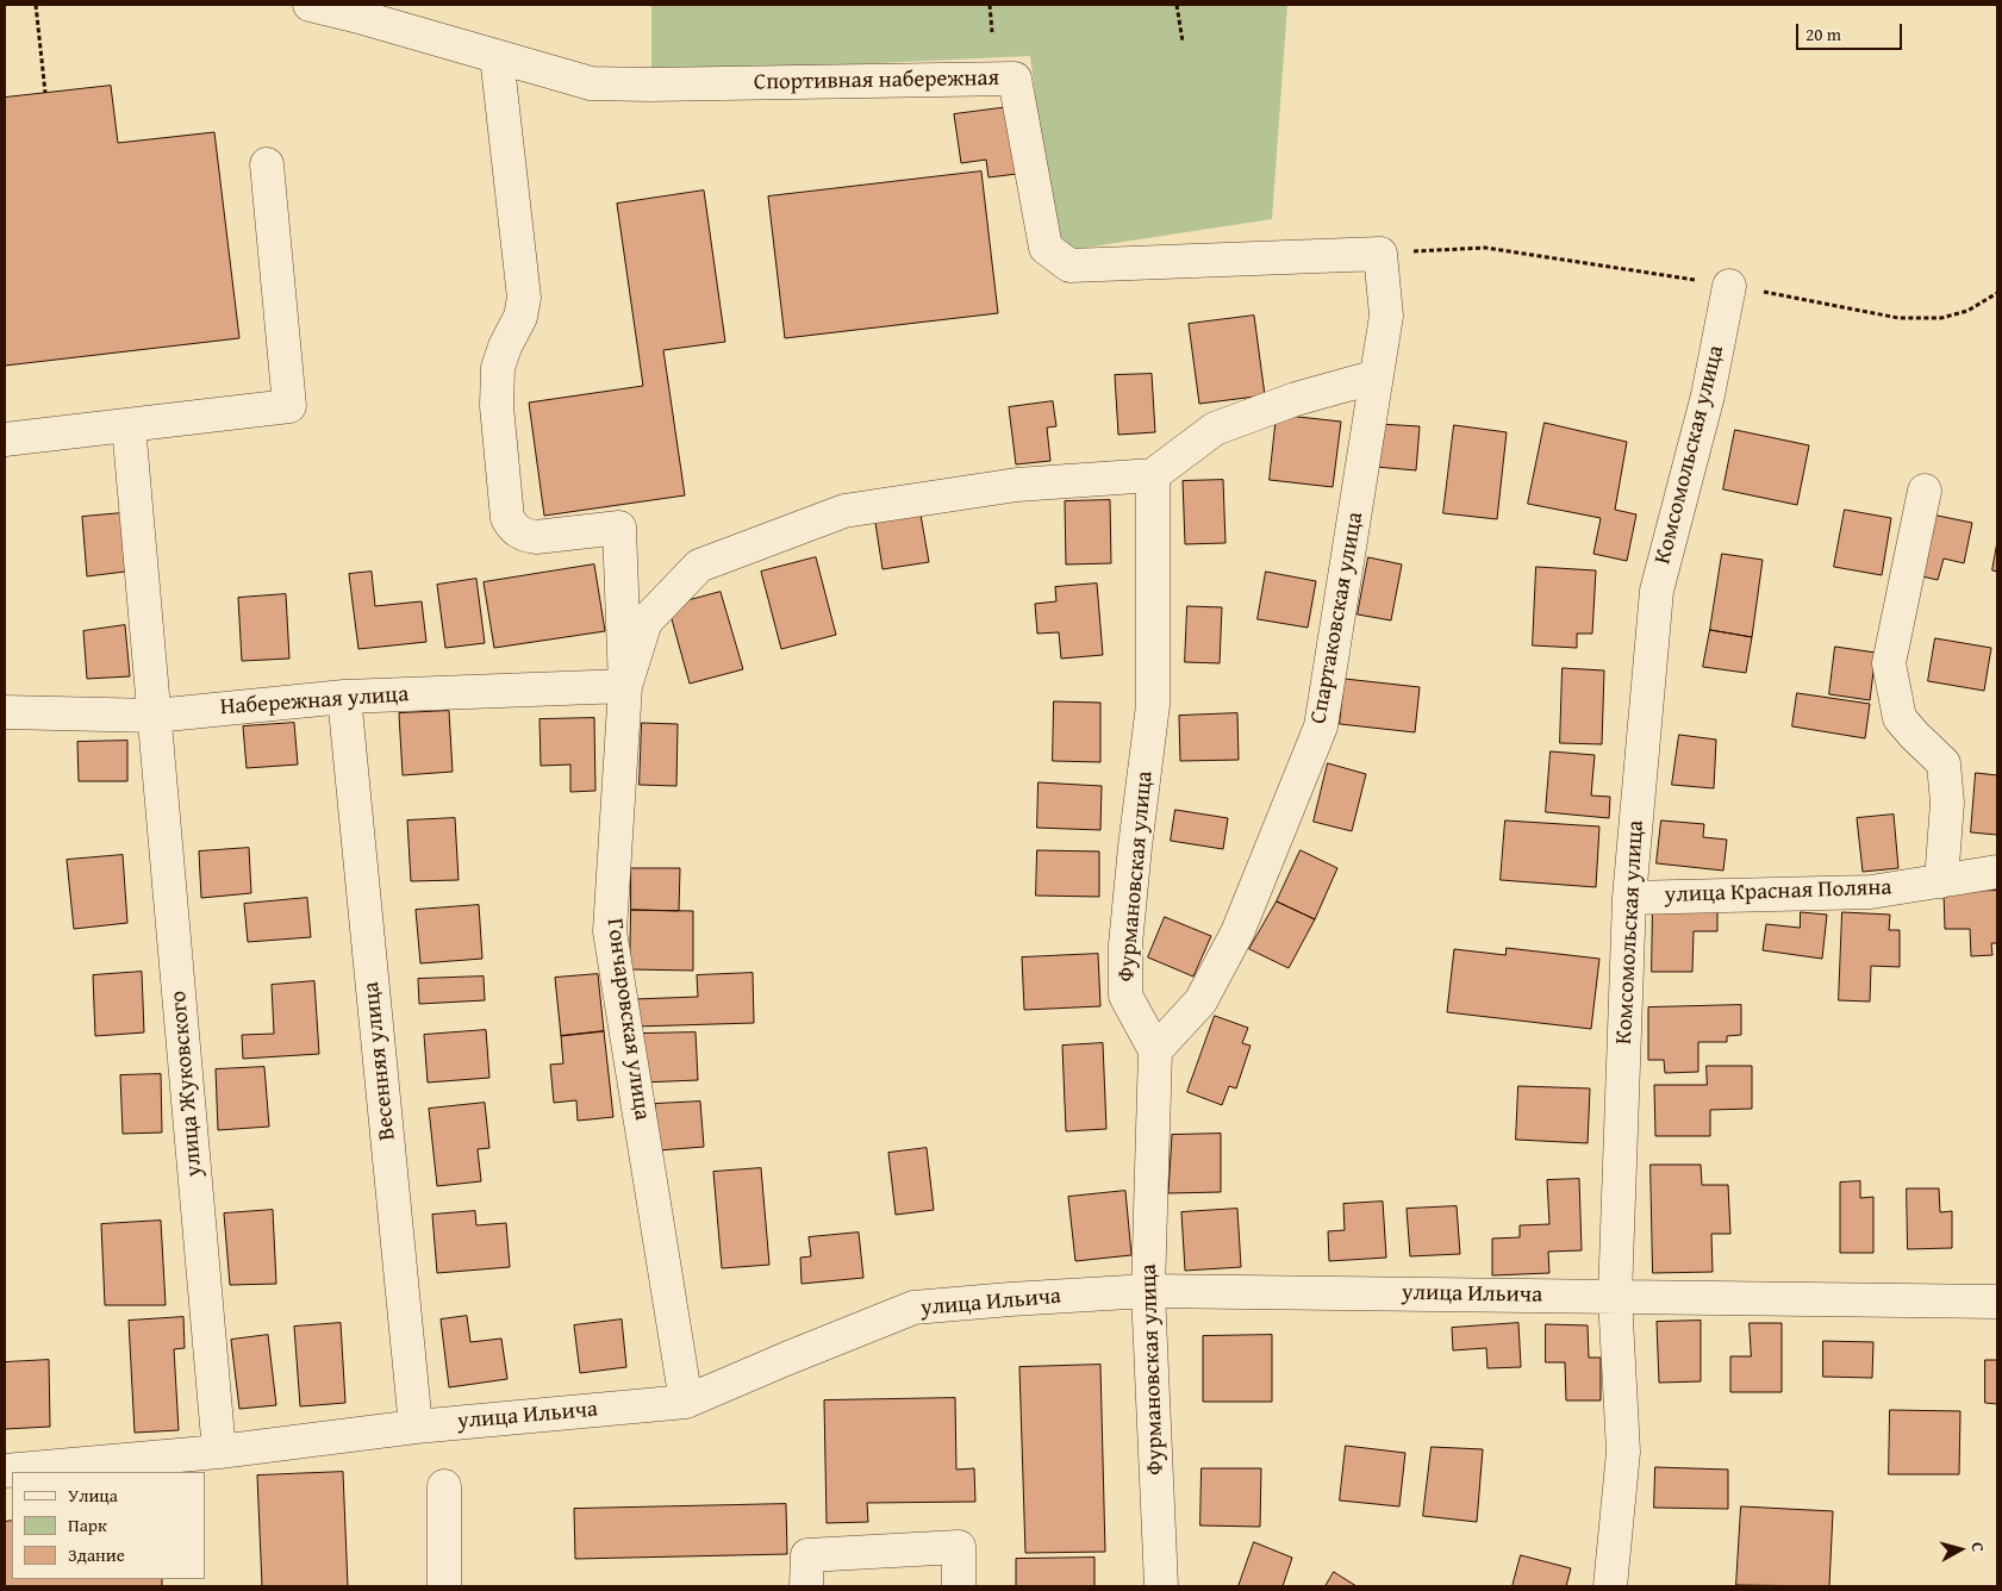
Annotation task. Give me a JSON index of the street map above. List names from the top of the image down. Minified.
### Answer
{"streets":{"street":["Спортивная набережная","Комсомольская улица","Спартаковская улица","Набережная улица","Фурмановская улица","улица Красная Поляна","Гончаровская улица","Весенняя улица","улица Жуковского","улица Ильича"]},"crossings":[["Спортивная набережная","Спартаковская улица"],["Спортивная набережная","Гончаровская улица"],["Комсомольская улица","улица Красная Поляна"],["Комсомольская улица","улица Ильича"],["Спартаковская улица","Фурмановская улица"],["Набережная улица","Гончаровская улица"],["Набережная улица","Весенняя улица"],["Набережная улица","улица Жуковского"],["Фурмановская улица","улица Ильича"],["Гончаровская улица","улица Ильича"],["Весенняя улица","улица Ильича"],["улица Жуковского","улица Ильича"]],"legend":["Улица","Парк","Здание"],"scale_bar":"20 m","north":"right"}
